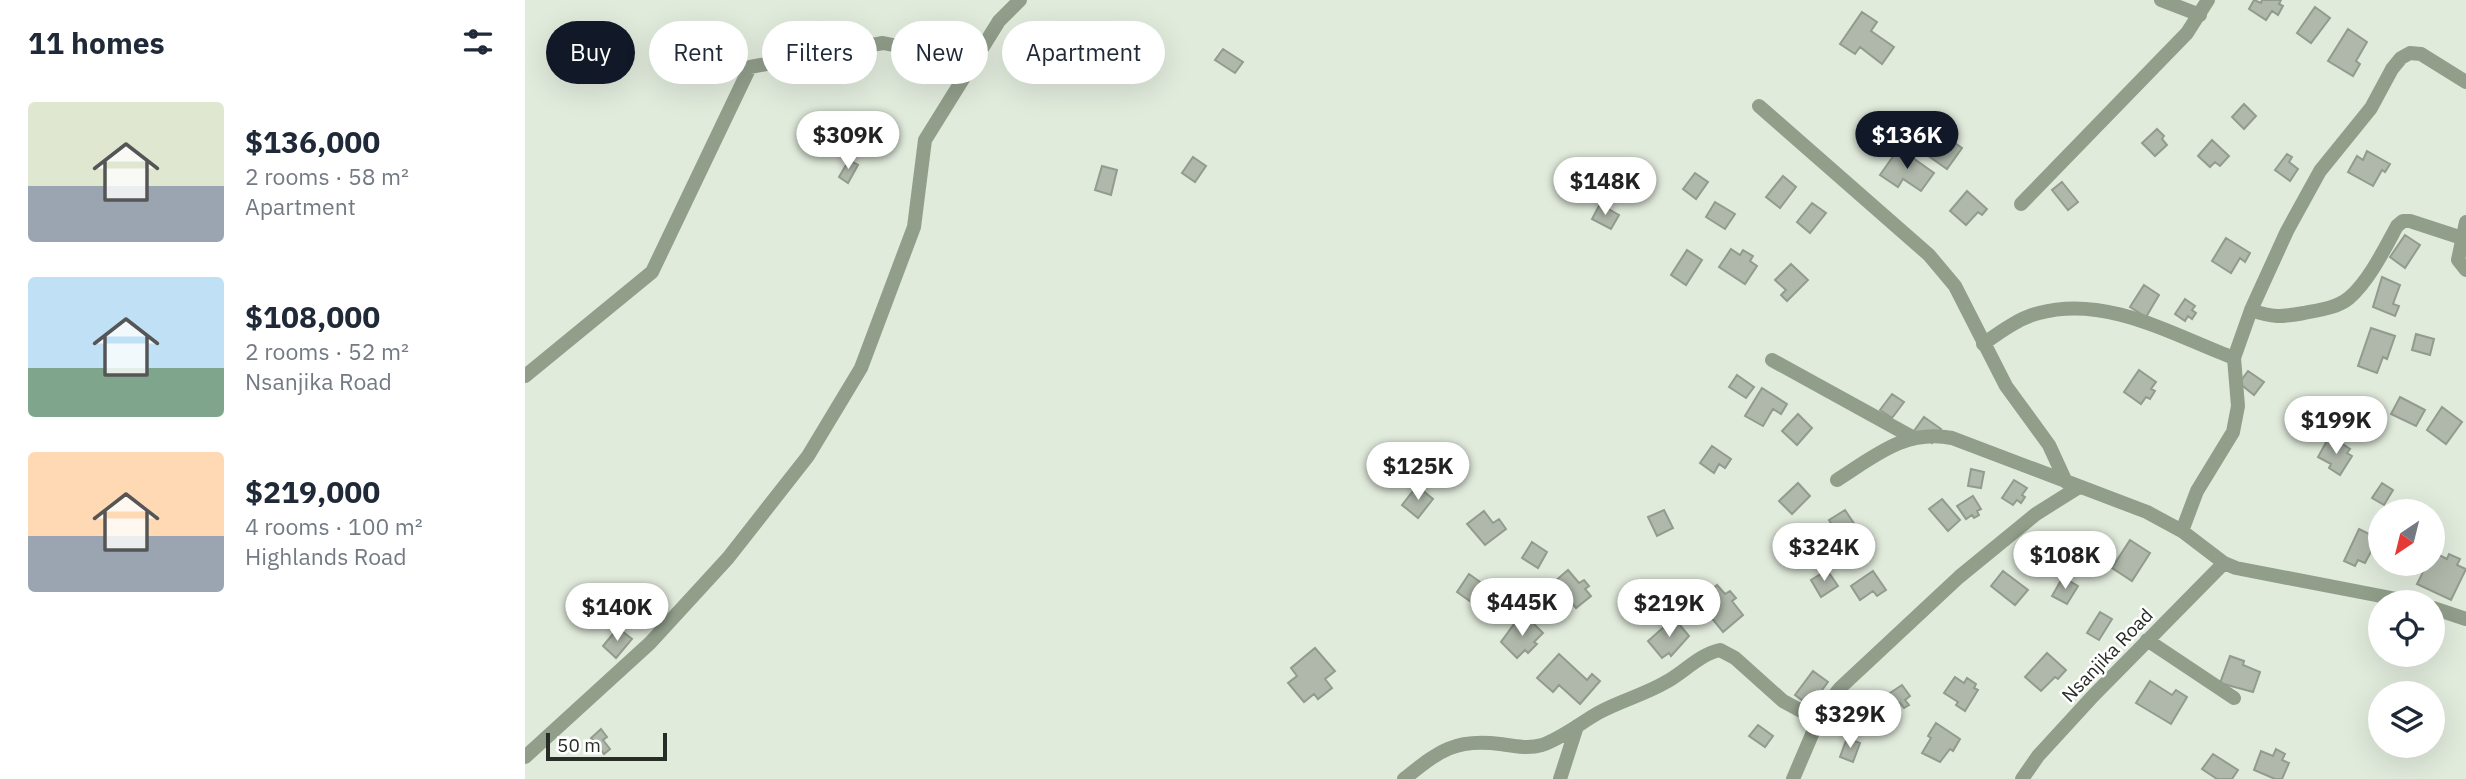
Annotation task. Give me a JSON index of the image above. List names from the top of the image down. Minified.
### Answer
{"streets":{"street":["Nsanjika Road"]},"scale_bar":"50 m","north":"bottom left","page":{"heading":"11 homes","chip":["Buy","Rent","Filters","New","Apartment"],"list":[{"name":"$136,000","note":"2 rooms · 58 m² · Apartment"},{"name":"$108,000","note":"2 rooms · 52 m² · Nsanjika Road"},{"name":"$219,000","note":"4 rooms · 100 m² · Highlands Road"}],"price":["$309K","$136K","$148K","$199K","$125K","$324K","$108K","$445K","$219K","$140K","$329K"],"scale":"50 m"}}
